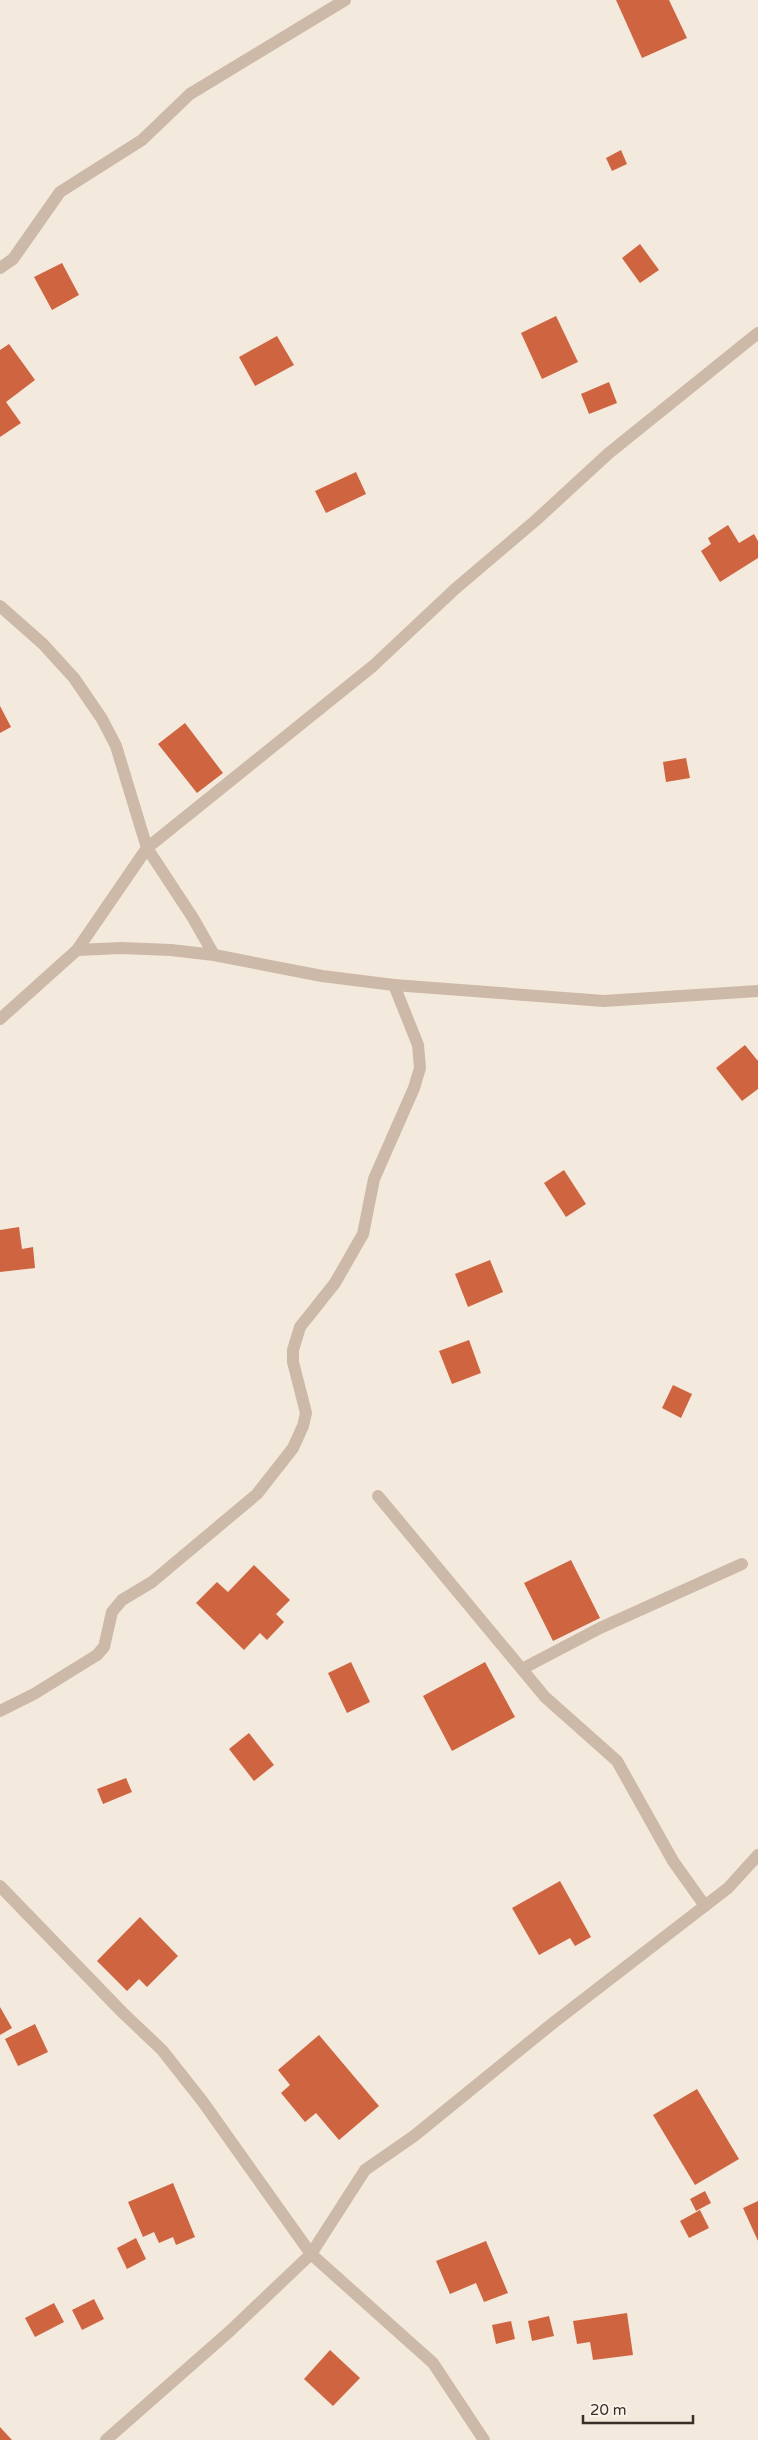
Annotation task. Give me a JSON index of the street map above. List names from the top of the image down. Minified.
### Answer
{"scale_bar":"20 m"}
